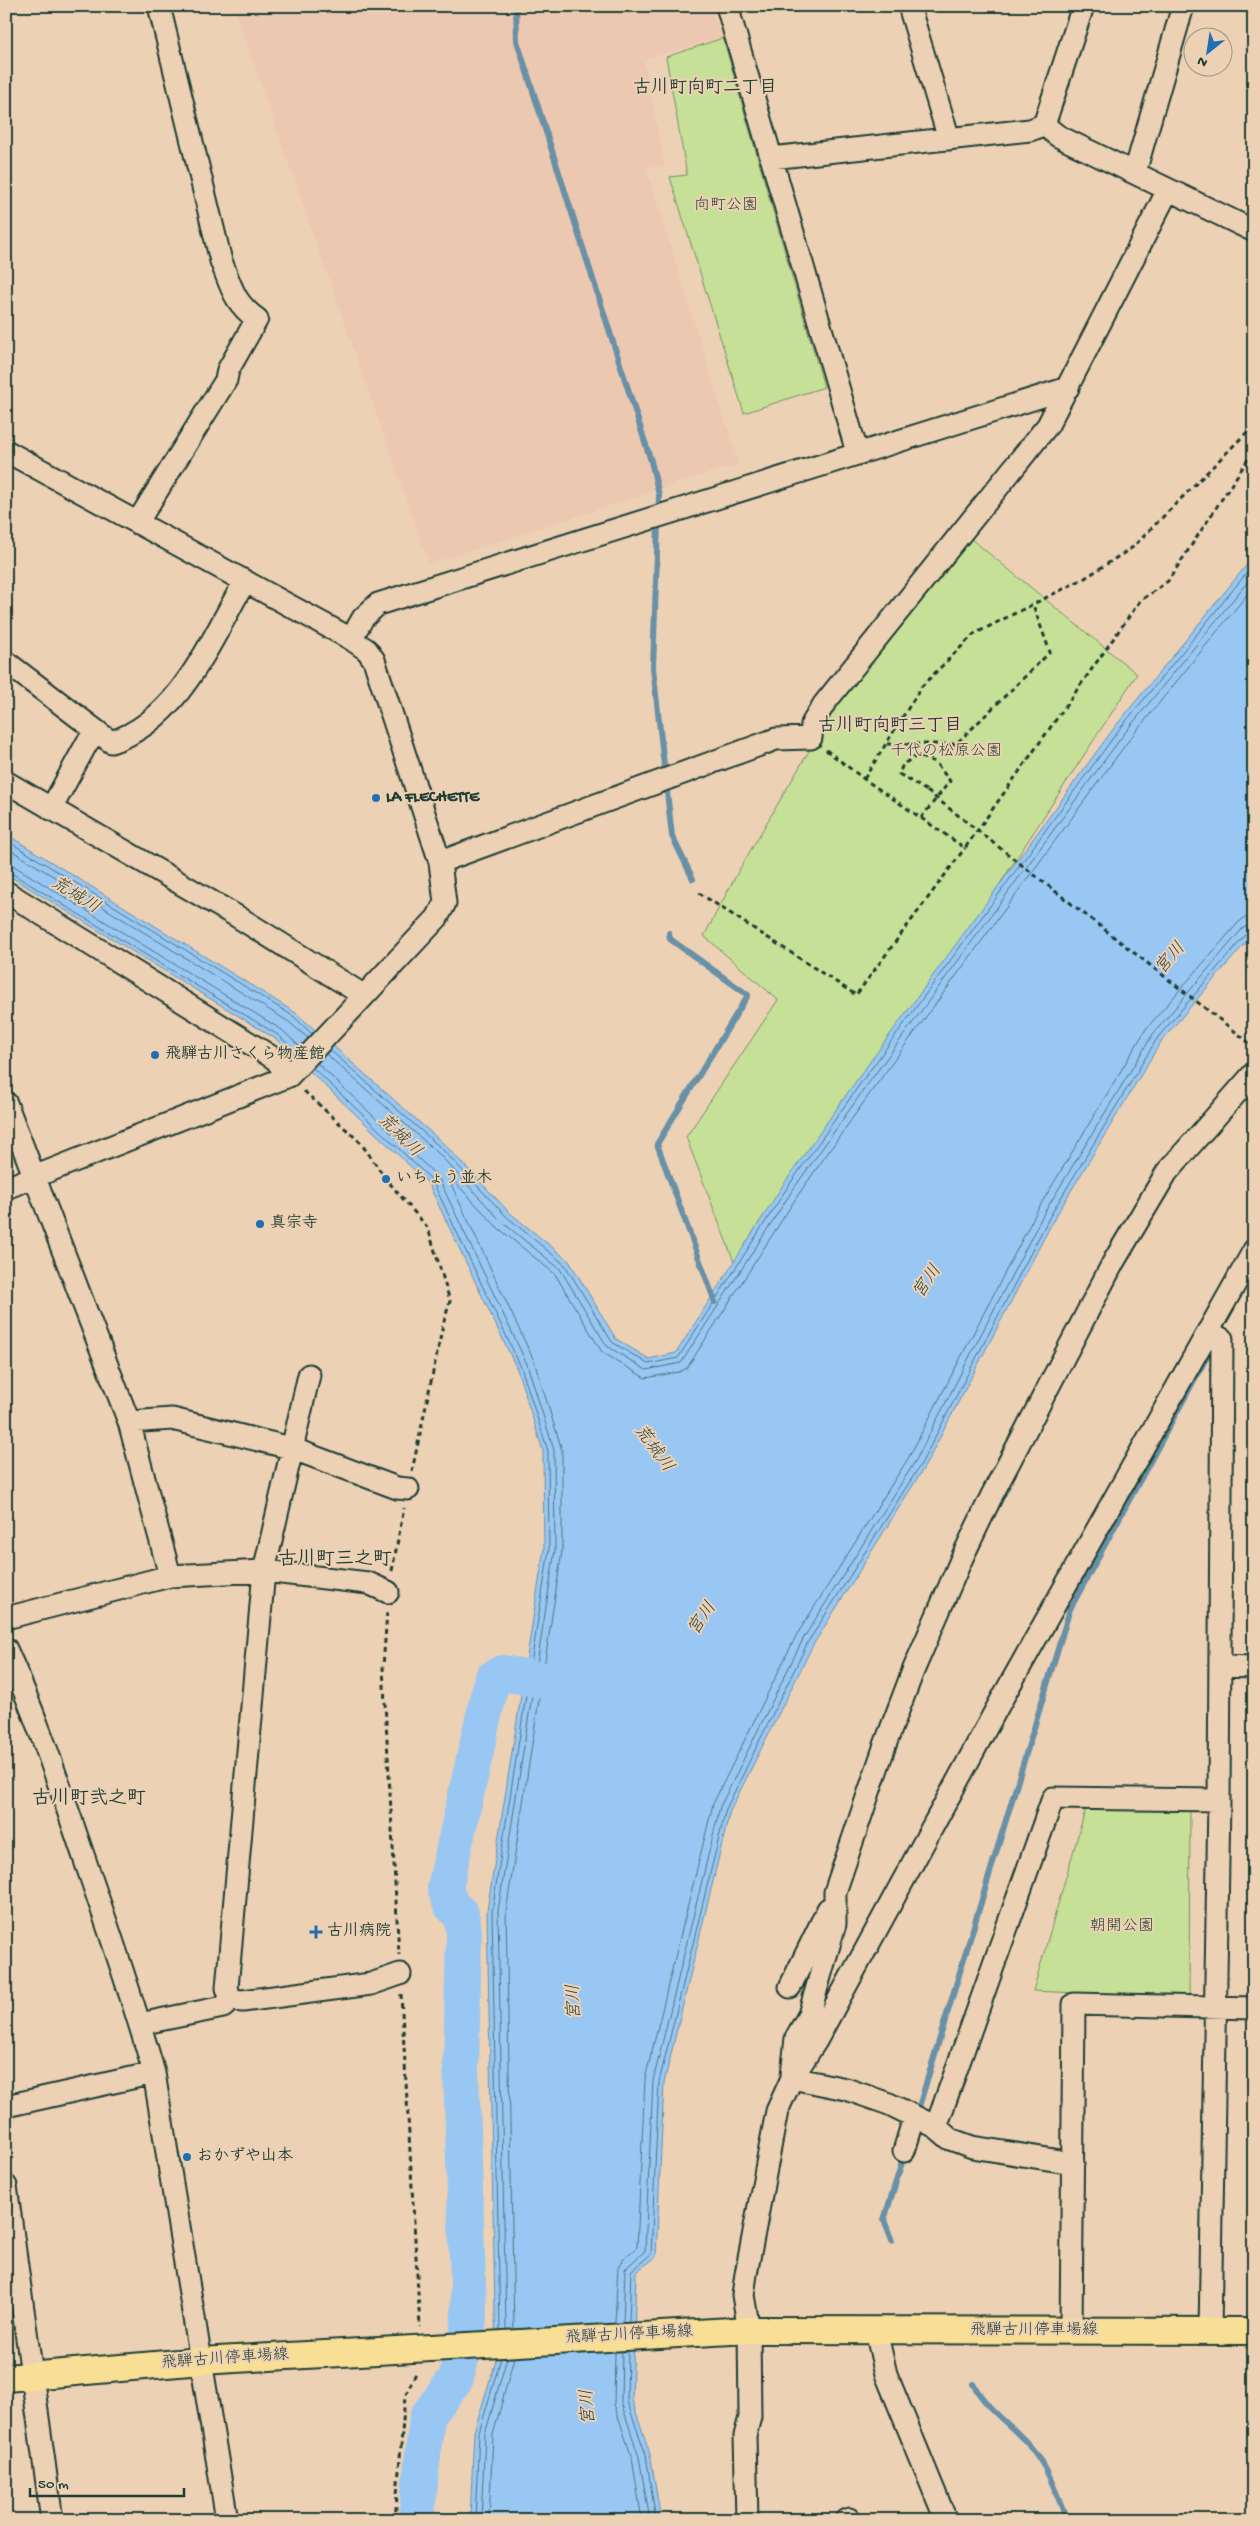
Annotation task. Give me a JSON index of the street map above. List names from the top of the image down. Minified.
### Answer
{"streets":{"main road":["飛騨古川停車場線"]},"districts":["古川町向町二丁目","古川町向町三丁目","古川町三之町","古川町弐之町"],"water":["荒城川","宮川"],"parks":["向町公園","千代の松原公園","朝開公園"],"places":{"other":["LA FLECHETTE","飛騨古川さくら物産館","いちょう並木","真宗寺","おかずや山本"],"health":["古川病院"]},"scale_bar":"50 m","north":"bottom left"}
